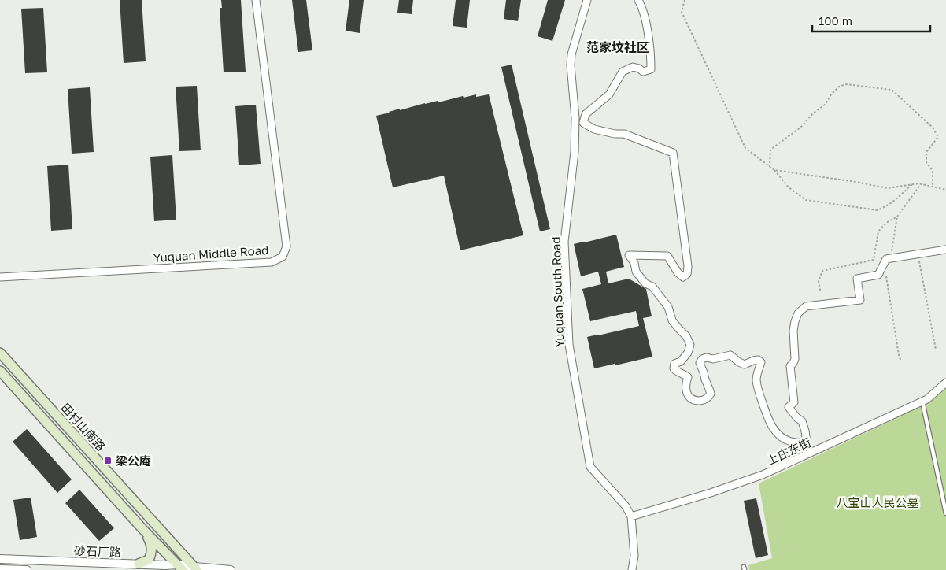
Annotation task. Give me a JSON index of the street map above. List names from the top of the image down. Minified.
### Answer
{"streets":{"main road":["田村山南路"],"street":["Yuquan Middle Road","Yuquan South Road","上庄东街","砂石厂路"]},"crossings":[["Yuquan South Road","上庄东街"],["田村山南路","砂石厂路"]],"districts":["范家坟社区"],"parks":["八宝山人民公墓"],"places":{"transit":["梁公庵"]},"scale_bar":"100 m"}
